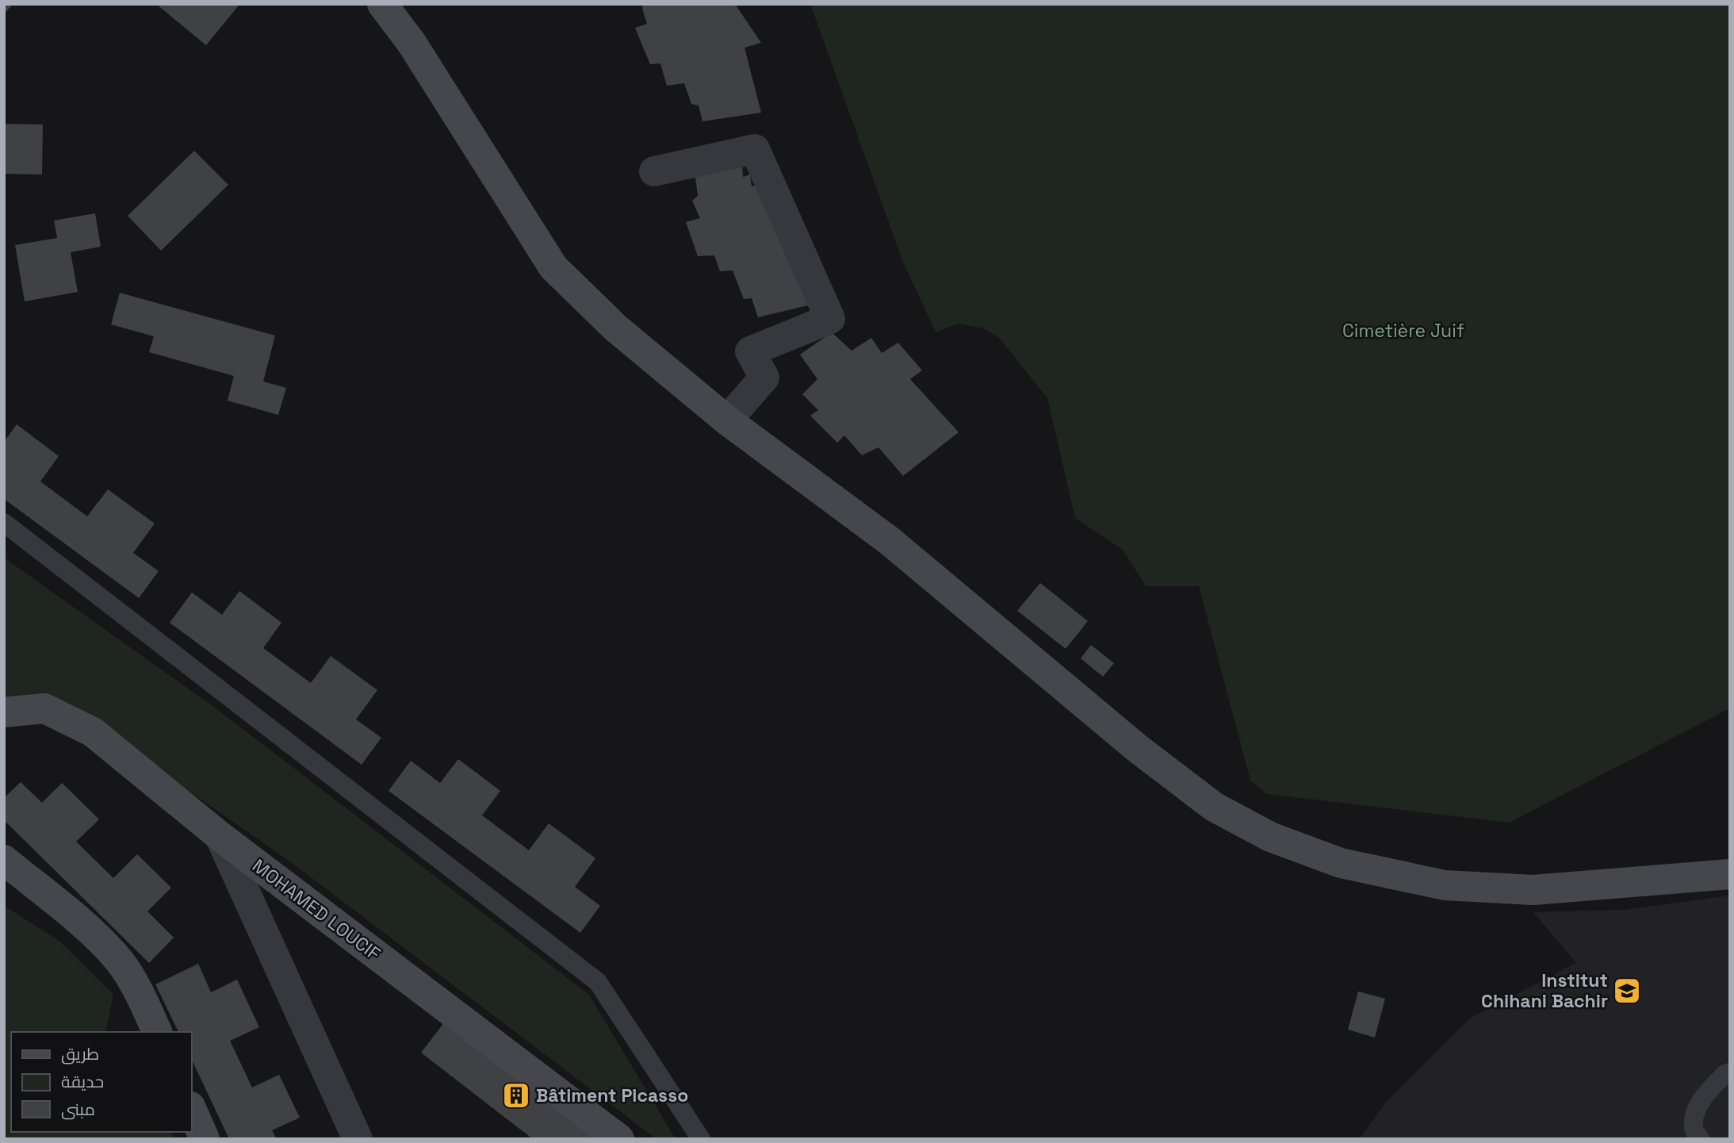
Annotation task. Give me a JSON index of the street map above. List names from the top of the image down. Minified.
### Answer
{"streets":{"main road":["MOHAMED LOUCIF"]},"parks":["Cimetière Juif"],"places":{"school or university":["Institut Chihani Bachir"],"building":["Bâtiment Picasso"]},"legend":["طريق","حديقة","مبنى"]}
